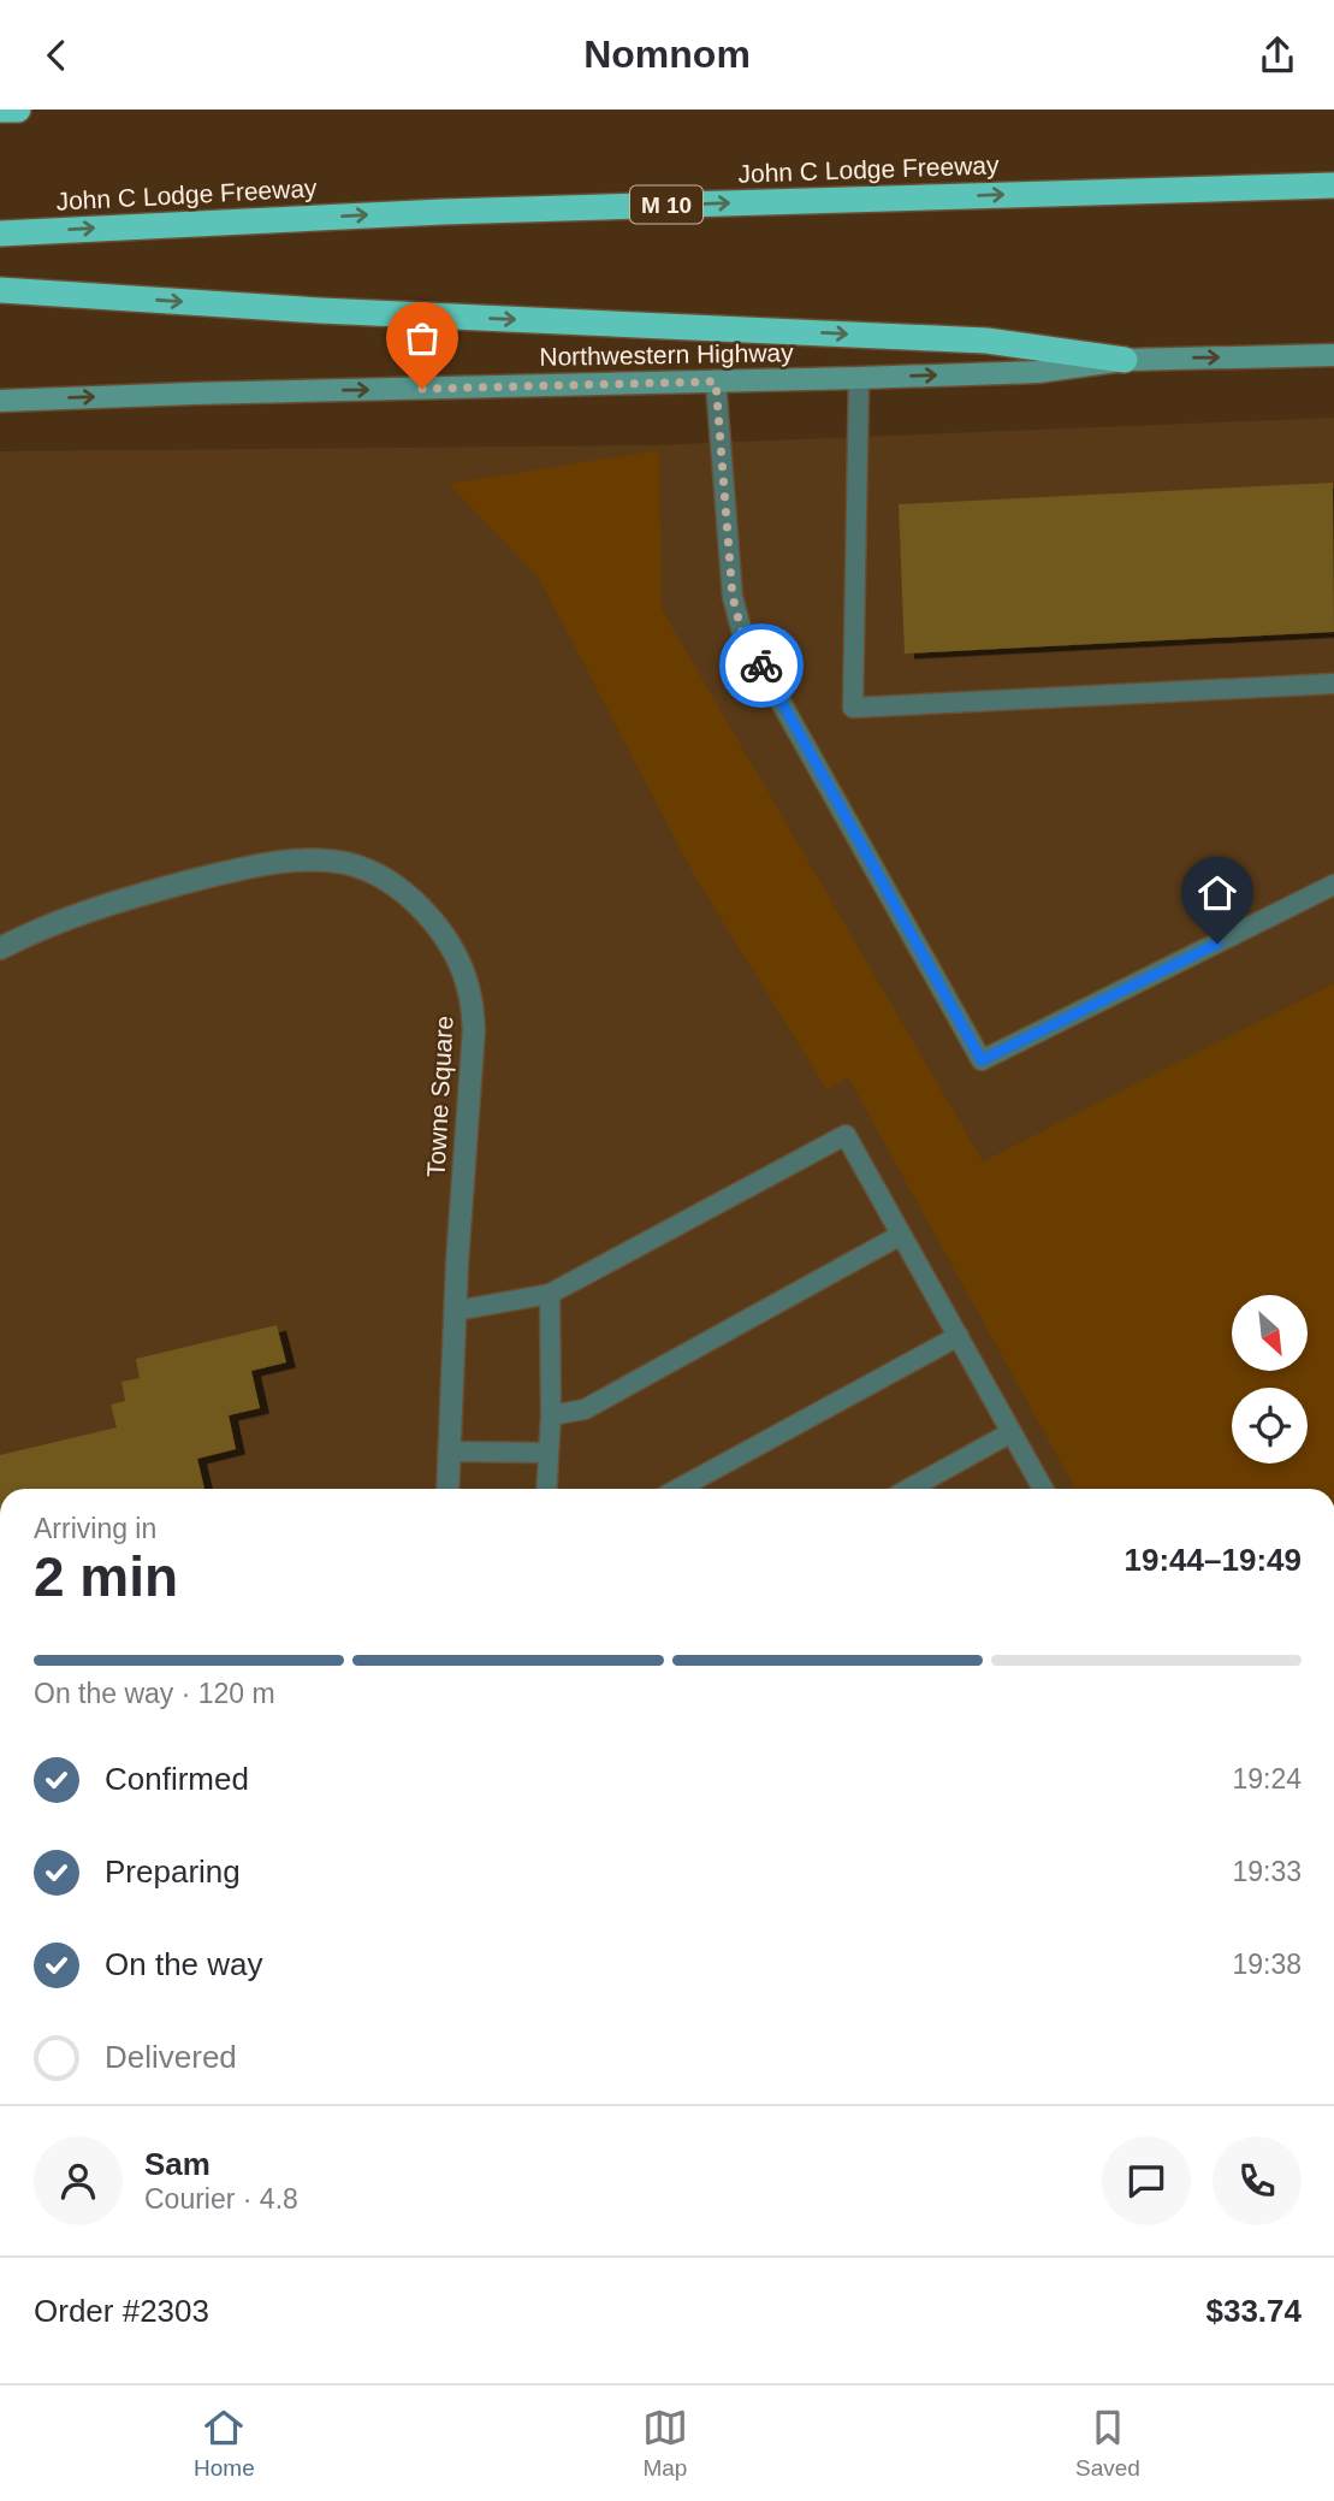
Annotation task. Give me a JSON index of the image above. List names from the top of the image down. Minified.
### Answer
{"streets":{"highway":["John C Lodge Freeway","M 10"],"main road":["Northwestern Highway"],"street":["Towne Square"]},"one_way":["Northwestern Highway"],"north":"bottom right","page":{"header":"Nomnom","heading":["2 min","Arriving in","19:44–19:49"],"panel":["Sam","Courier · 4.8","Order #2303","$33.74"],"bar":"On the way · 120 m","list":[["Confirmed","19:24"],["Preparing","19:33"],["On the way","19:38"],"Delivered"],"tabs":["Home","Map","Saved"]}}
